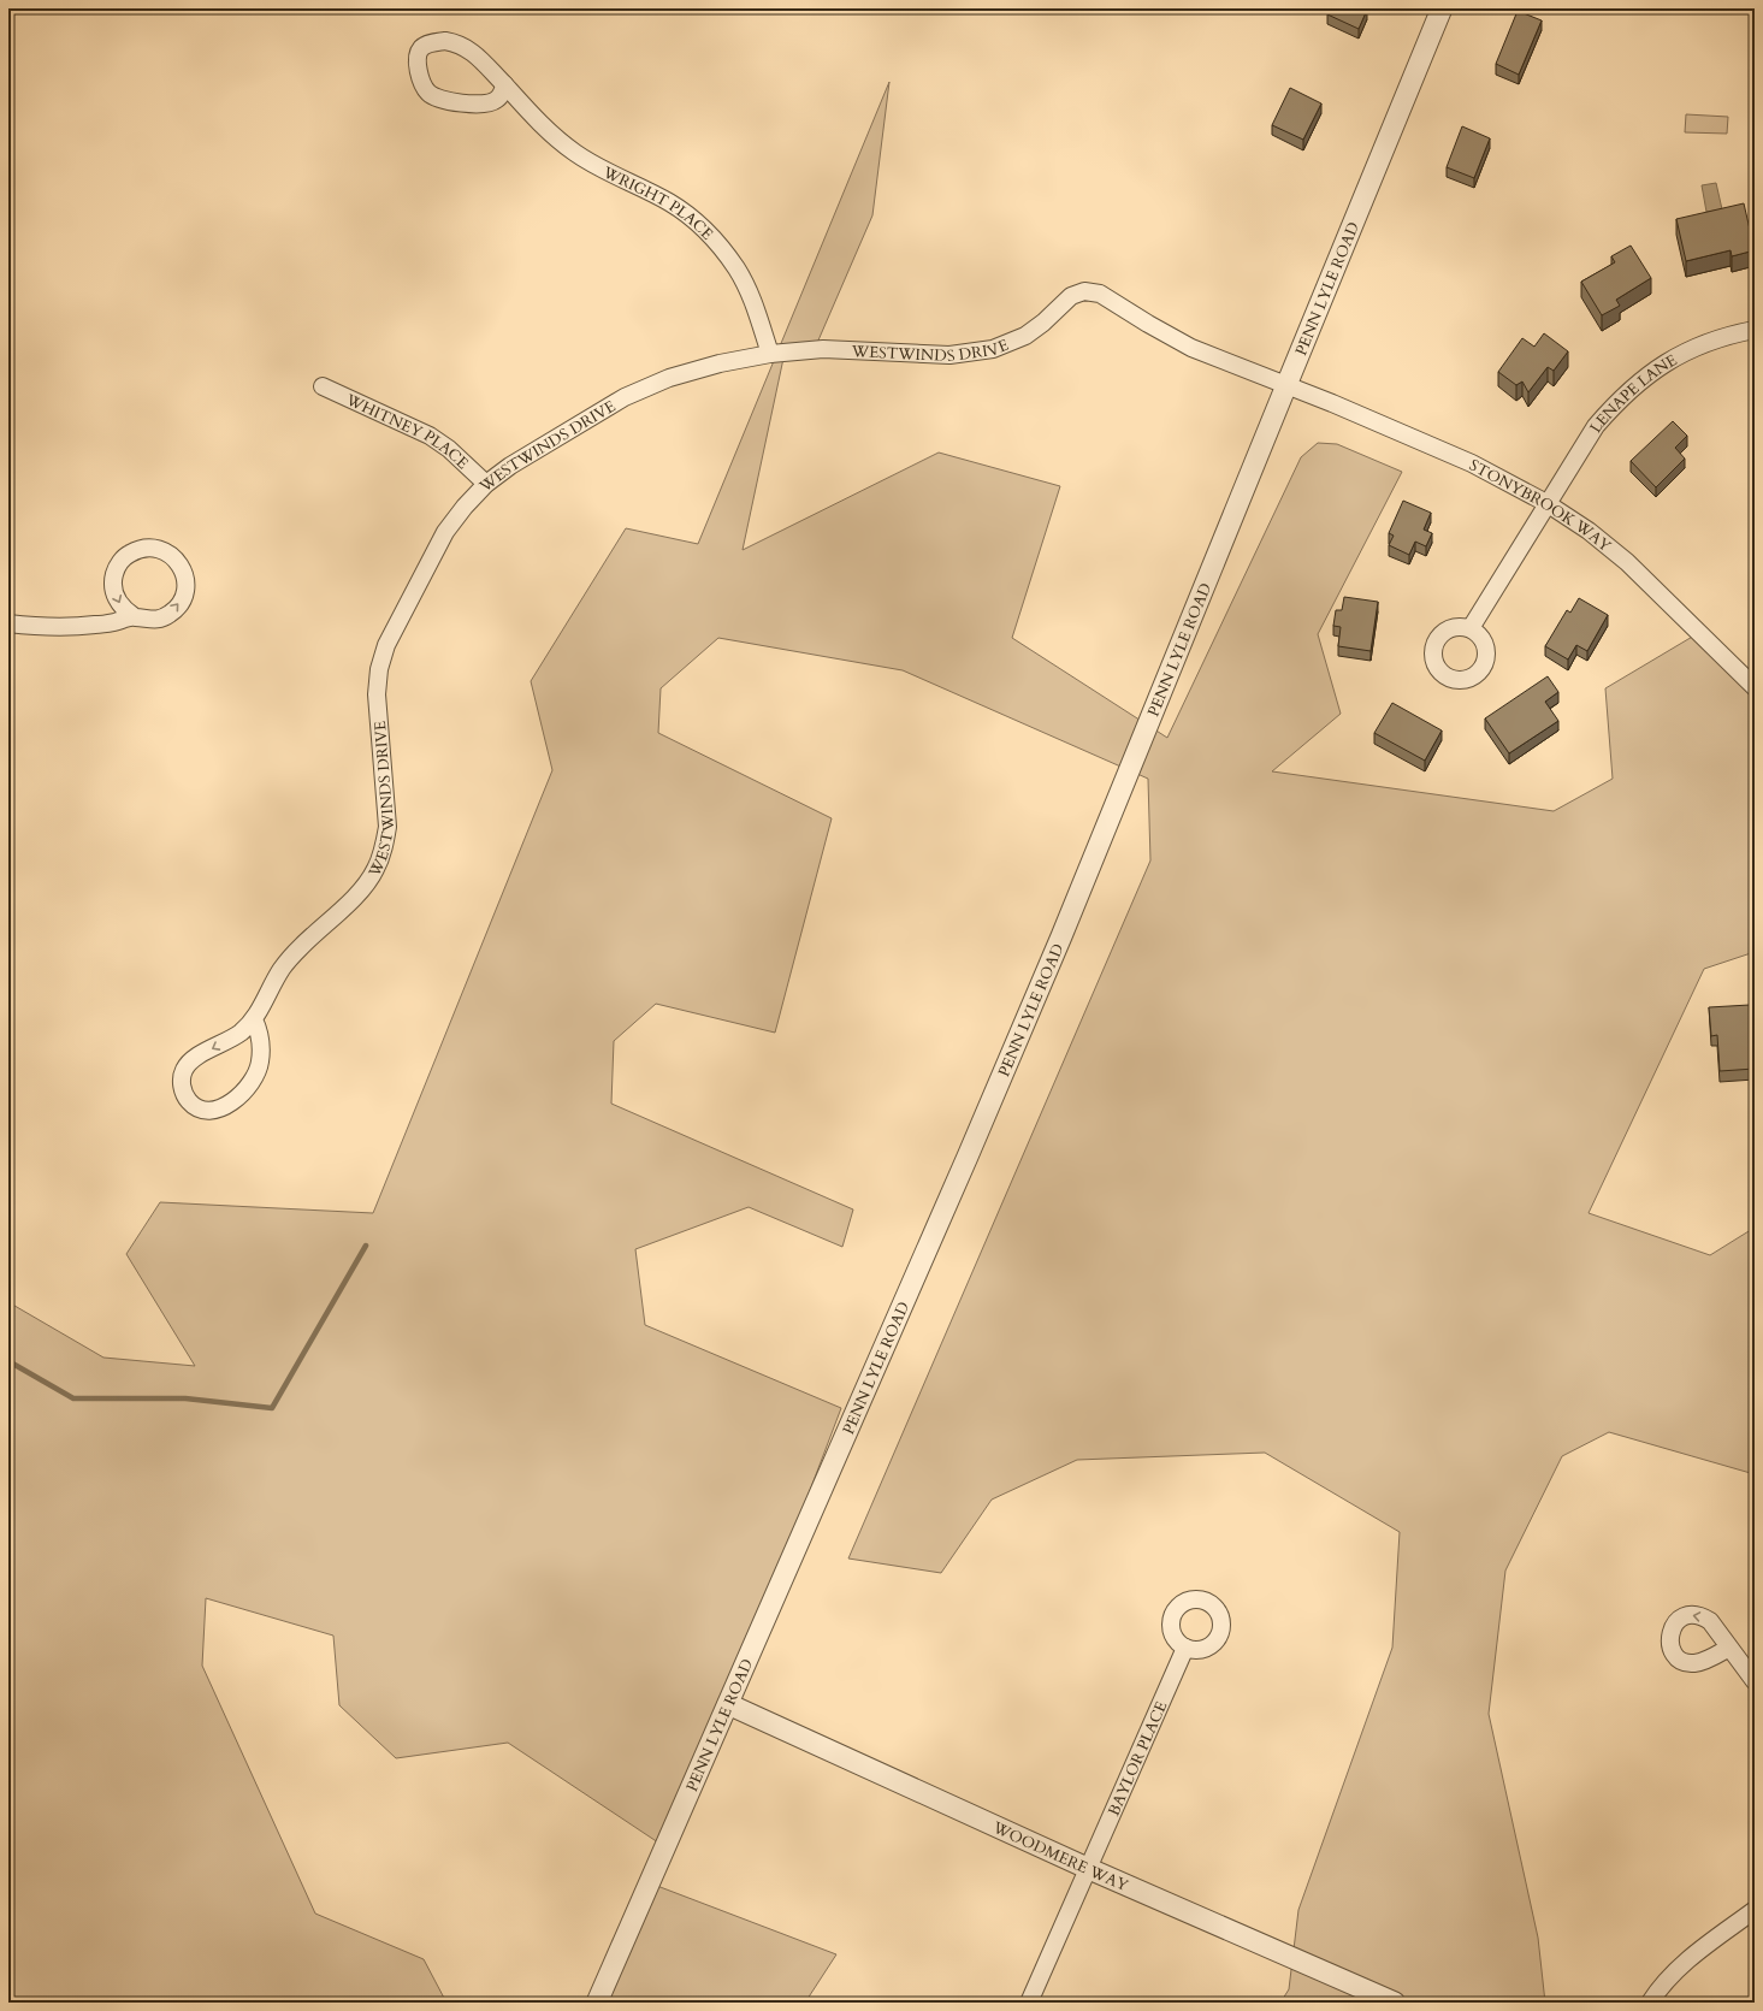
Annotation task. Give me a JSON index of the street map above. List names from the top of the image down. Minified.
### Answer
{"streets":{"street":["WRIGHT PLACE","PENN LYLE ROAD","WESTWINDS DRIVE","LENAPE LANE","WHITNEY PLACE","STONYBROOK WAY","BAYLOR PLACE","WOODMERE WAY"]},"crossings":[["WRIGHT PLACE","WESTWINDS DRIVE"],["PENN LYLE ROAD","WESTWINDS DRIVE"],["PENN LYLE ROAD","STONYBROOK WAY"],["PENN LYLE ROAD","WOODMERE WAY"],["WESTWINDS DRIVE","WHITNEY PLACE"],["WESTWINDS DRIVE","STONYBROOK WAY"],["LENAPE LANE","STONYBROOK WAY"],["BAYLOR PLACE","WOODMERE WAY"]]}
